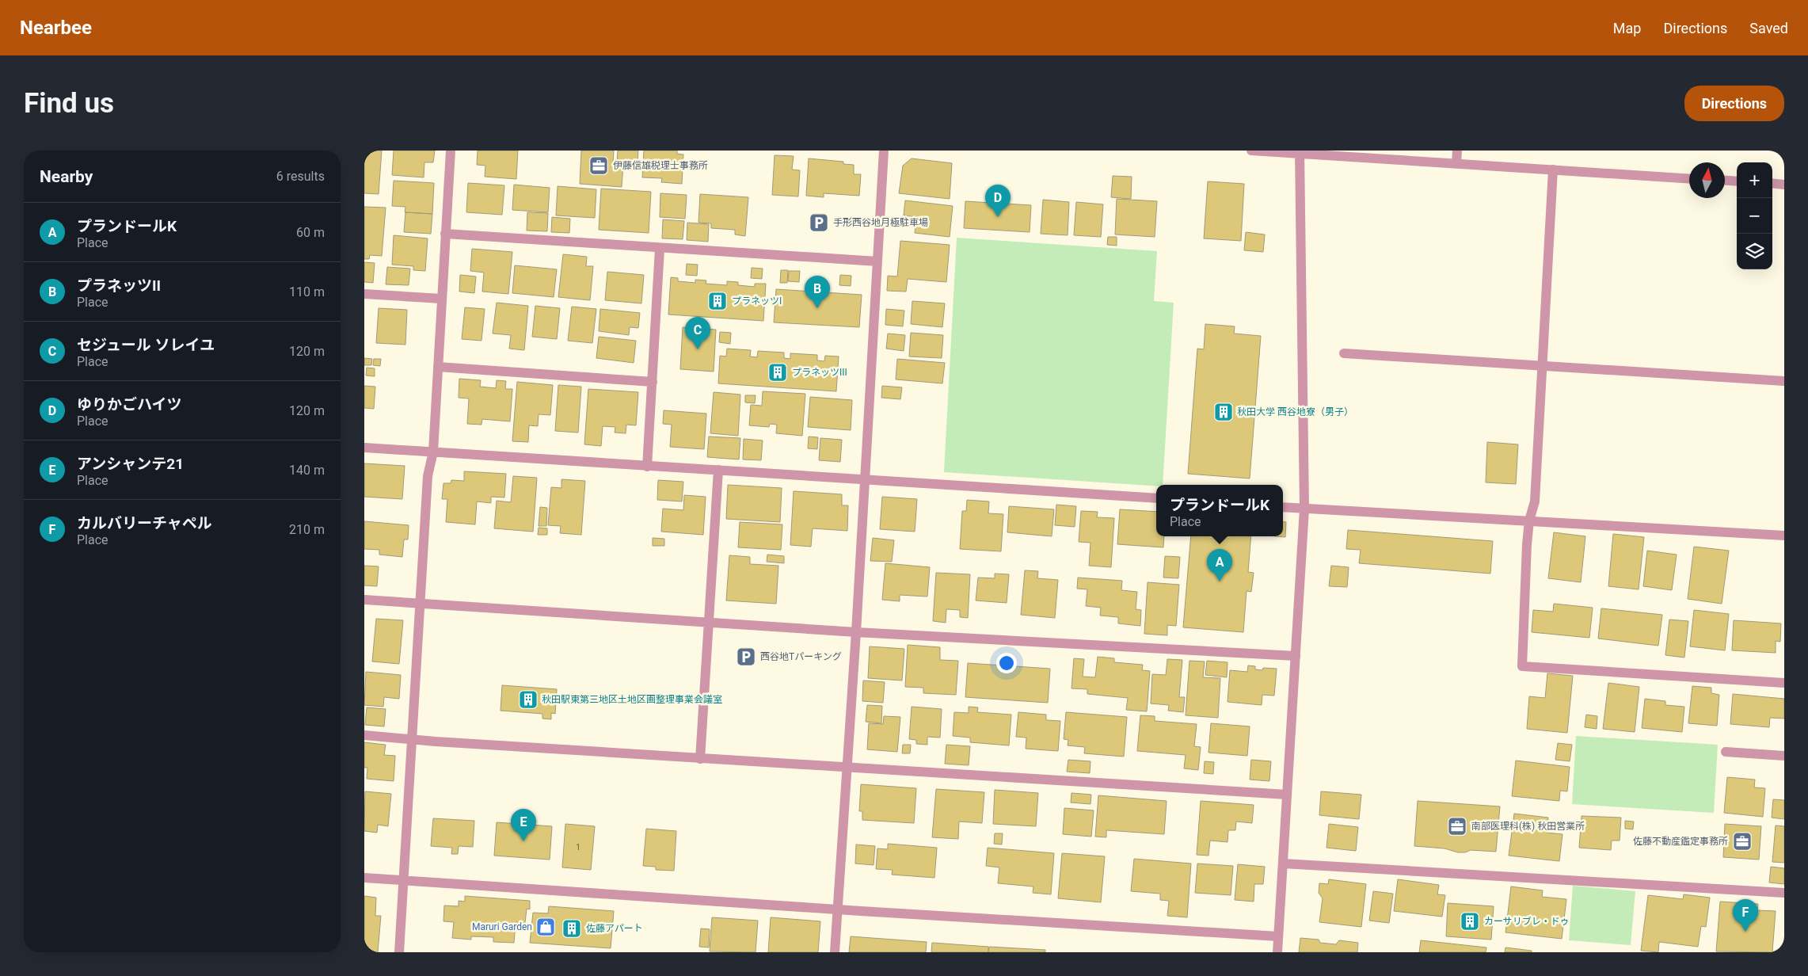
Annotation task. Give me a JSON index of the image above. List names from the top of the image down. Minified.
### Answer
{"places":{"office":["伊藤信雄税理士事務所","南部医理科(株) 秋田営業所","佐藤不動産鑑定事務所"],"parking":["手形西谷地月極駐車場","西谷地Tパーキング"],"building":["プラネッツI","プラネッツIII","秋田大学 西谷地寮（男子）","秋田駅東第三地区土地区画整理事業会議室","カーサリブレ・ドゥ","佐藤アパート"],"shop":["Maruri Garden"]},"house_numbers":["1"],"north":"top","page":{"header":"Nearbee","nav":["Map","Directions","Saved"],"buttons":"Directions","title":"Find us","heading":["Nearby","6 results"],"map_buttons":["+","−"],"pins":["D","B","C","A","E","F"],"list":[{"mark":"A","name":"プランドールK","note":"Place","value":"60 m"},{"mark":"B","name":"プラネッツII","note":"Place","value":"110 m"},{"mark":"C","name":"セジュール ソレイユ","note":"Place","value":"120 m"},{"mark":"D","name":"ゆりかごハイツ","note":"Place","value":"120 m"},{"mark":"E","name":"アンシャンテ21","note":"Place","value":"140 m"},{"mark":"F","name":"カルバリーチャペル","note":"Place","value":"210 m"}],"popup":["プランドールK","Place"]}}
